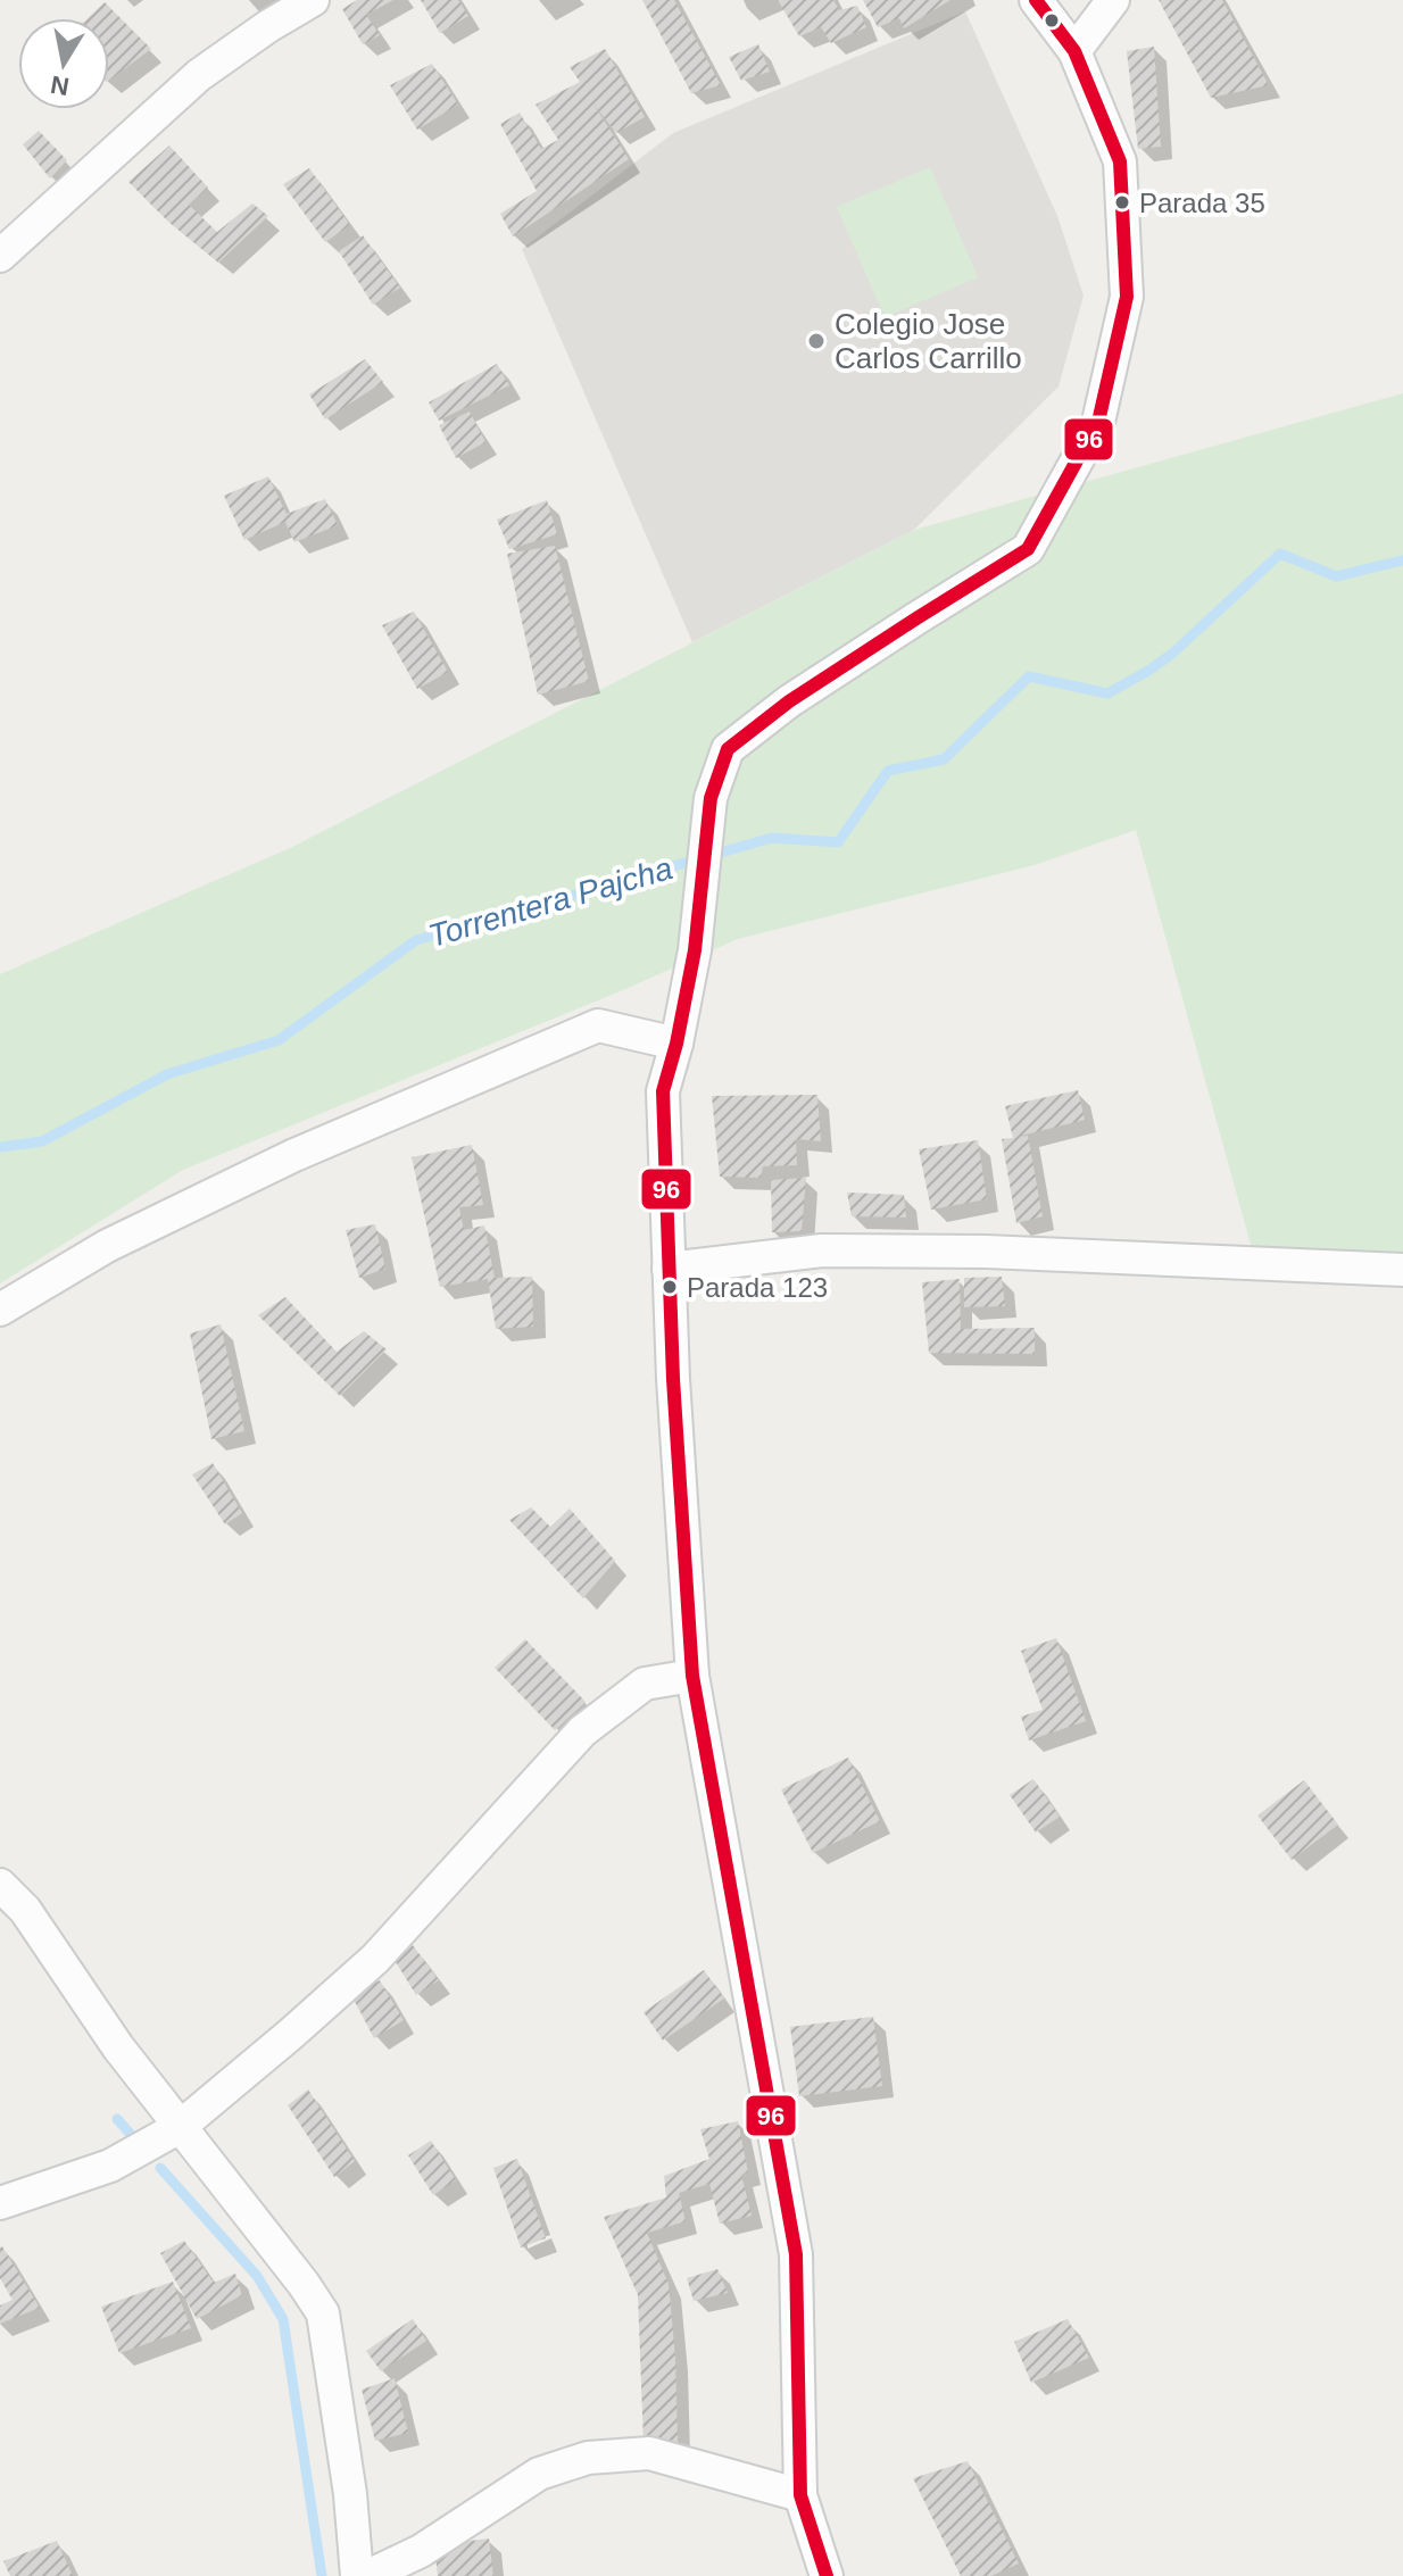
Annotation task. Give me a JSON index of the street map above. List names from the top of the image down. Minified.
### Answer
{"water":["Torrentera Pajcha"],"places":["Parada 35","Colegio Jose Carlos Carrillo","Parada 123"],"lines":["transit line 96"],"north":"bottom"}
